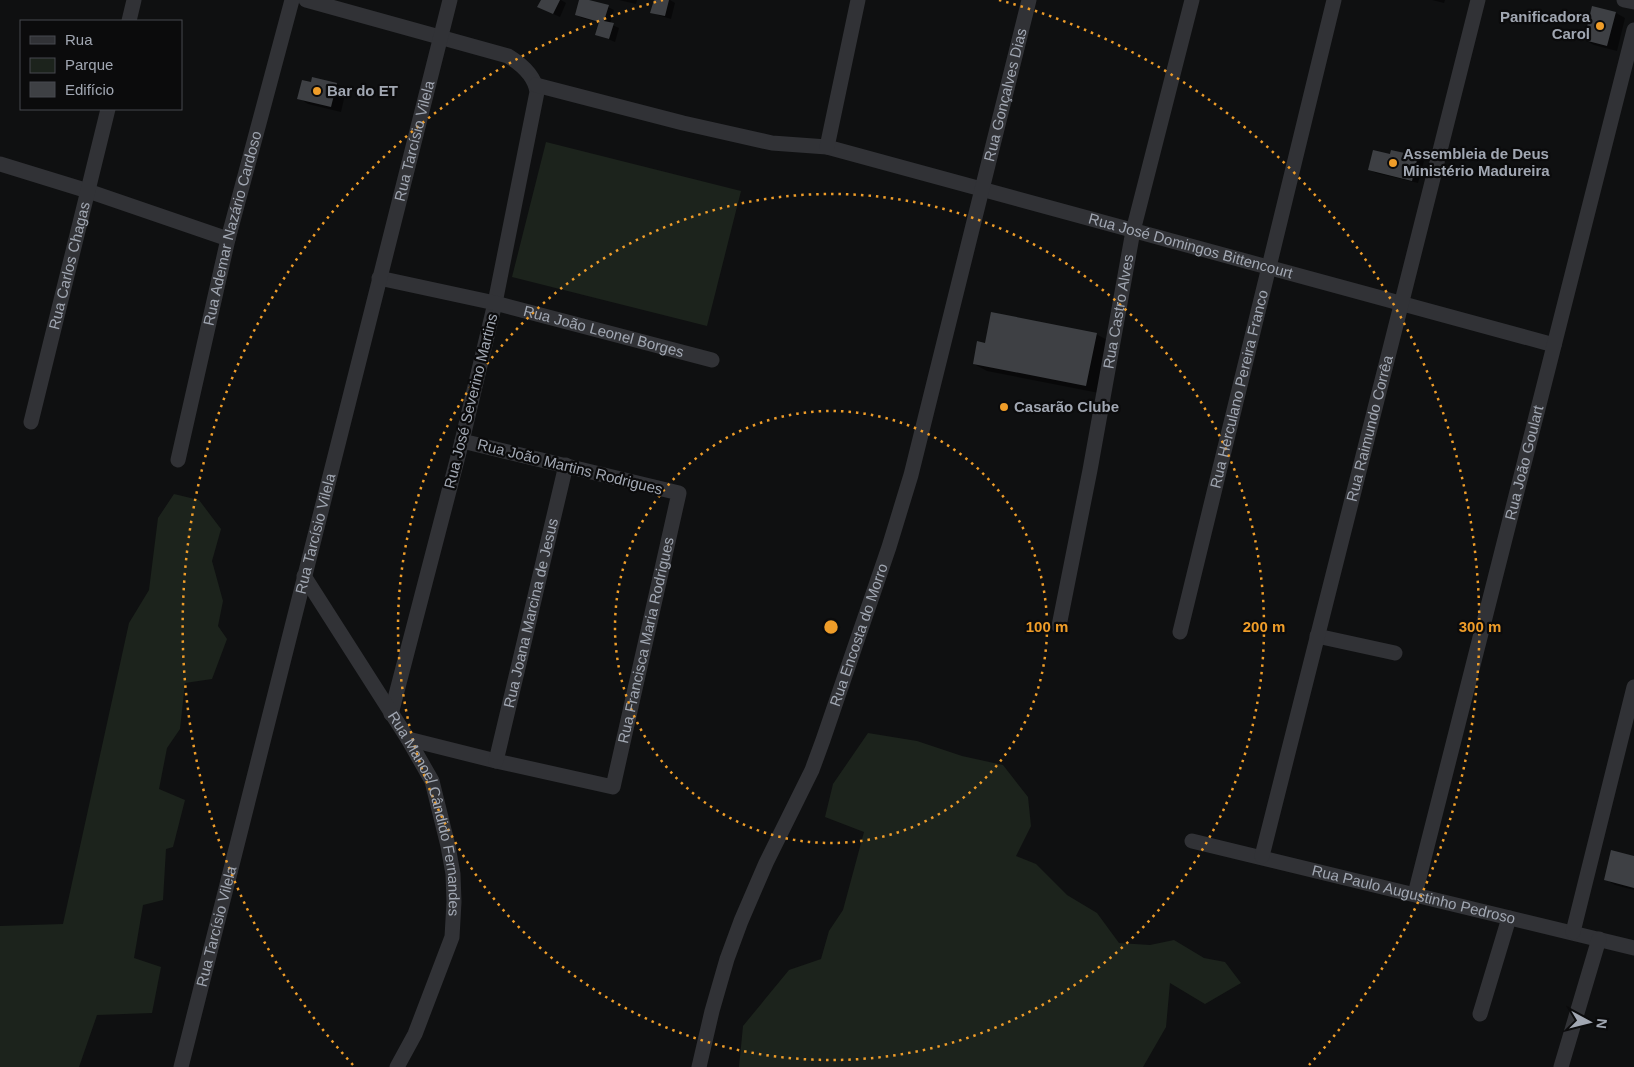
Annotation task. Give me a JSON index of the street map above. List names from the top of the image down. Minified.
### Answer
{"streets":{"street":["Rua Gonçalves Dias","Rua Tarcísio Vilela","Rua Ademar Nazário Cardoso","Rua José Domingos Bittencourt","Rua Carlos Chagas","Rua Castro Alves","Rua João Leonel Borges","Rua Herculano Pereira Franco","Rua José Severino Martins","Rua Raimundo Corrêa","Rua João Goulart","Rua João Martins Rodrigues","Rua Joana Marcina de Jesus","Rua Encosta do Morro","Rua Francisca Maria Rodrigues","Rua Manoel Cândido Fernandes","Rua Paulo Augustinho Pedroso"]},"crossings":[["Rua Gonçalves Dias","Rua José Domingos Bittencourt"],["Rua Gonçalves Dias","Rua Encosta do Morro"],["Rua Tarcísio Vilela","Rua João Leonel Borges"],["Rua Tarcísio Vilela","Rua Manoel Cândido Fernandes"],["Rua José Domingos Bittencourt","Rua Castro Alves"],["Rua José Domingos Bittencourt","Rua Herculano Pereira Franco"],["Rua José Domingos Bittencourt","Rua José Severino Martins"],["Rua José Domingos Bittencourt","Rua Raimundo Corrêa"],["Rua José Domingos Bittencourt","Rua João Goulart"],["Rua José Domingos Bittencourt","Rua Encosta do Morro"],["Rua João Leonel Borges","Rua José Severino Martins"],["Rua José Severino Martins","Rua João Martins Rodrigues"],["Rua José Severino Martins","Rua Manoel Cândido Fernandes"],["Rua Raimundo Corrêa","Rua Paulo Augustinho Pedroso"],["Rua João Goulart","Rua Paulo Augustinho Pedroso"],["Rua João Martins Rodrigues","Rua Joana Marcina de Jesus"],["Rua João Martins Rodrigues","Rua Francisca Maria Rodrigues"],["Rua Joana Marcina de Jesus","Rua Francisca Maria Rodrigues"]],"places":["Panificadora Carol","Bar do ET","Assembleia de Deus Ministério Madureira","Casarão Clube"],"legend":["Rua","Parque","Edifício"],"north":"right","rings":["100 m","200 m","300 m"]}
